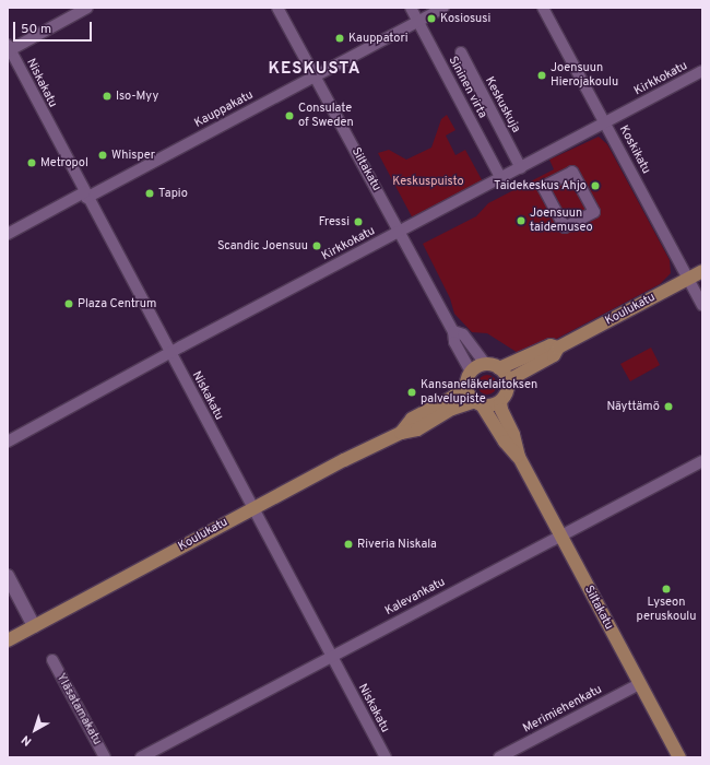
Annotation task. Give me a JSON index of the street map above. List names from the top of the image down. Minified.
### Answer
{"streets":{"main road":["Siltakatu","Koulukatu"],"street":["Kirkkokatu","Niskakatu","Sininen virta","Keskuskuja","Kauppakatu","Koskikatu","Kalevankatu","Yläsatamakatu","Merimiehenkatu"]},"crossings":[["Kirkkokatu","Niskakatu"],["Kirkkokatu","Sininen virta"],["Kirkkokatu","Keskuskuja"],["Kirkkokatu","Koskikatu"],["Kirkkokatu","Siltakatu"],["Niskakatu","Kauppakatu"],["Niskakatu","Koulukatu"],["Niskakatu","Kalevankatu"],["Sininen virta","Kauppakatu"],["Kauppakatu","Siltakatu"],["Koskikatu","Koulukatu"],["Siltakatu","Koulukatu"],["Siltakatu","Kalevankatu"],["Siltakatu","Merimiehenkatu"]],"districts":["KESKUSTA"],"parks":["Keskuspuisto"],"places":["Kosiosusi","Kauppatori","Joensuun Hierojakoulu","Iso-Myy","Consulate of Sweden","Whisper","Metropol","Taidekeskus Ahjo","Tapio","Joensuun taidemuseo","Fressi","Scandic Joensuu","Plaza Centrum","Kansaneläkelaitoksen palvelupiste","Näyttämö","Riveria Niskala","Lyseon peruskoulu"],"scale_bar":"50 m","north":"bottom left"}
